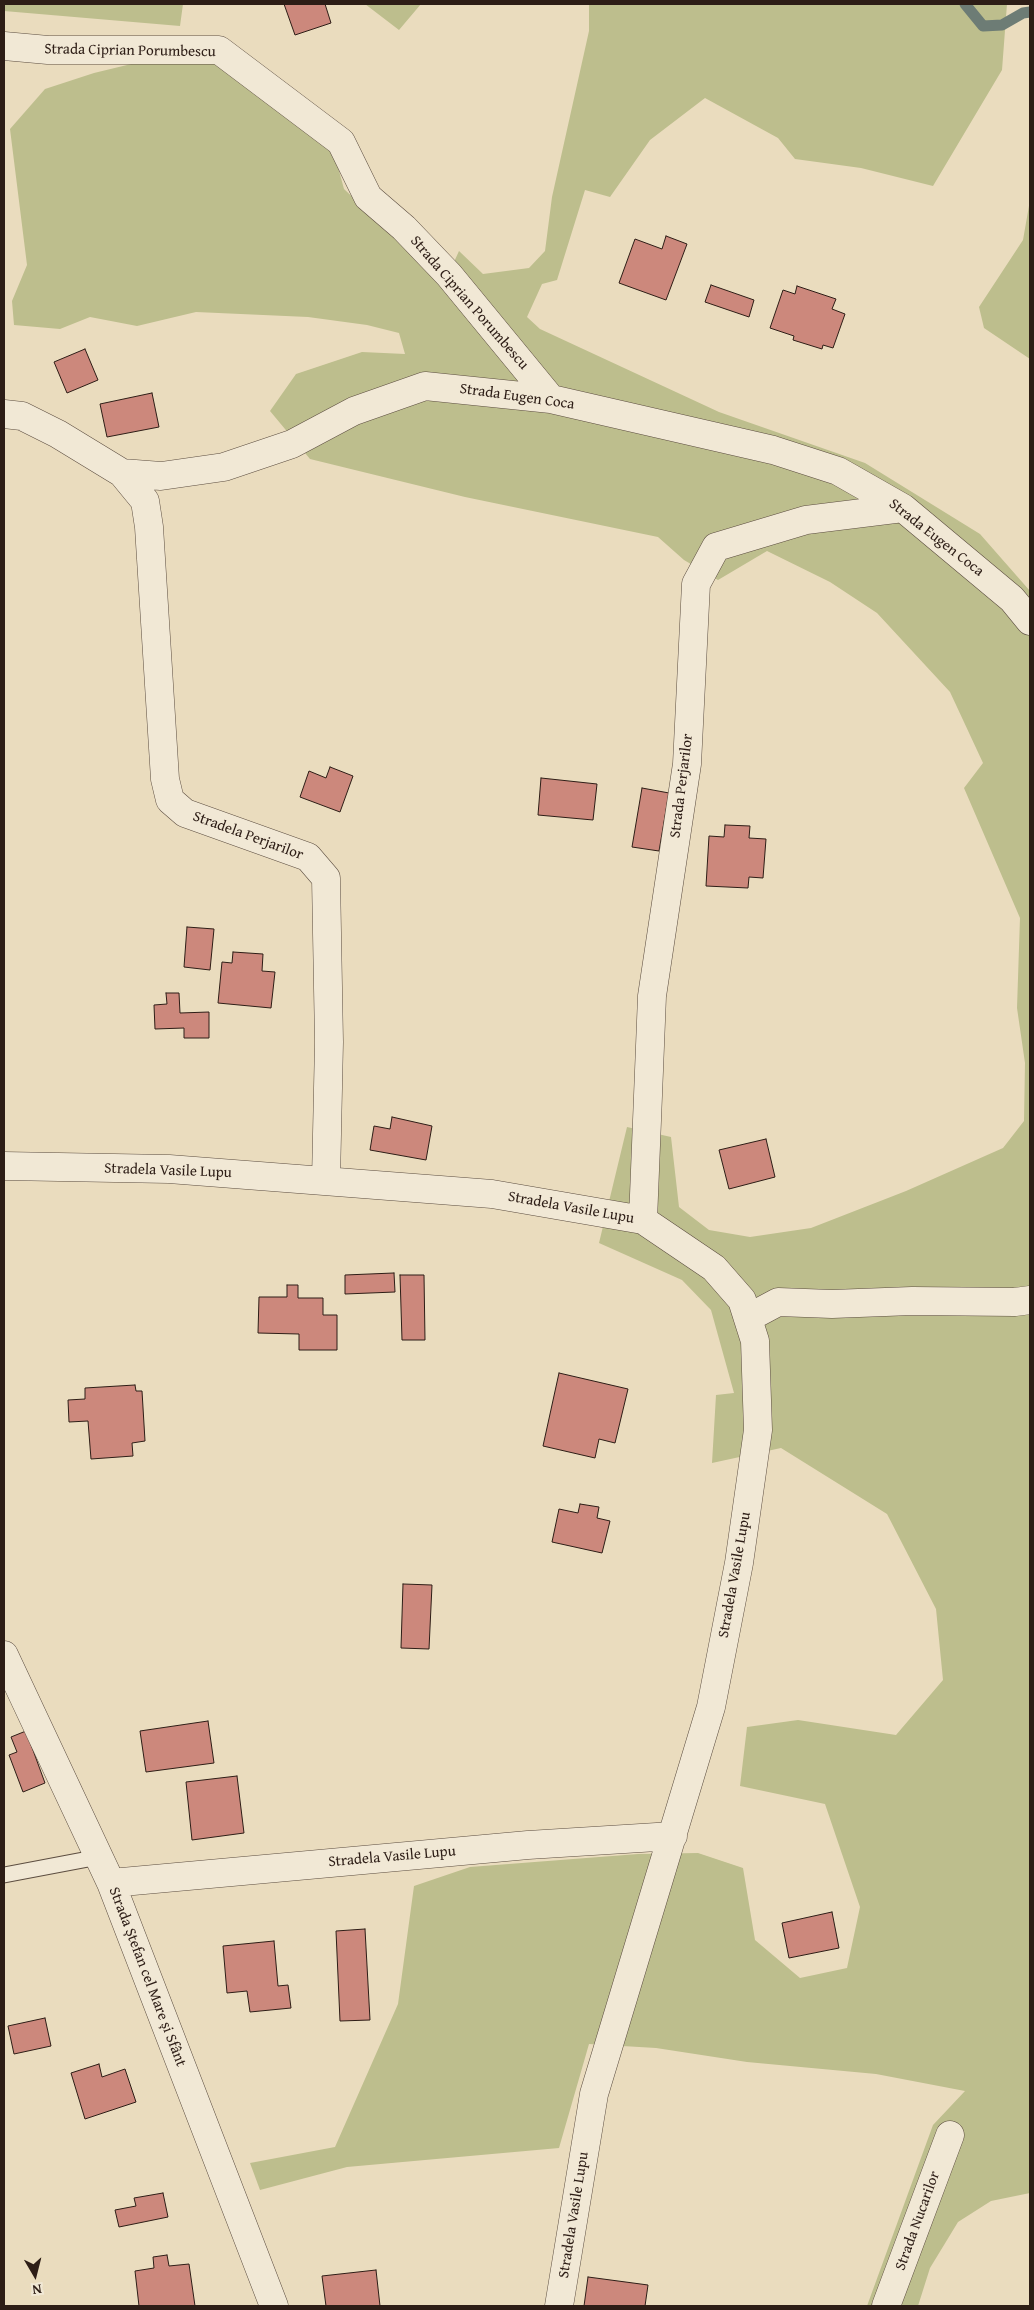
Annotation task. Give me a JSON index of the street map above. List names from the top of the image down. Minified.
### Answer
{"streets":{"street":["Strada Ciprian Porumbescu","Strada Eugen Coca","Strada Perjarilor","Stradela Perjarilor","Stradela Vasile Lupu","Strada Ștefan cel Mare și Sfânt","Strada Nucarilor"]},"crossings":[["Strada Ciprian Porumbescu","Strada Eugen Coca"],["Strada Eugen Coca","Strada Perjarilor"],["Strada Eugen Coca","Stradela Perjarilor"],["Strada Perjarilor","Stradela Vasile Lupu"],["Stradela Perjarilor","Stradela Vasile Lupu"],["Stradela Vasile Lupu","Strada Ștefan cel Mare și Sfânt"]],"north":"bottom"}
